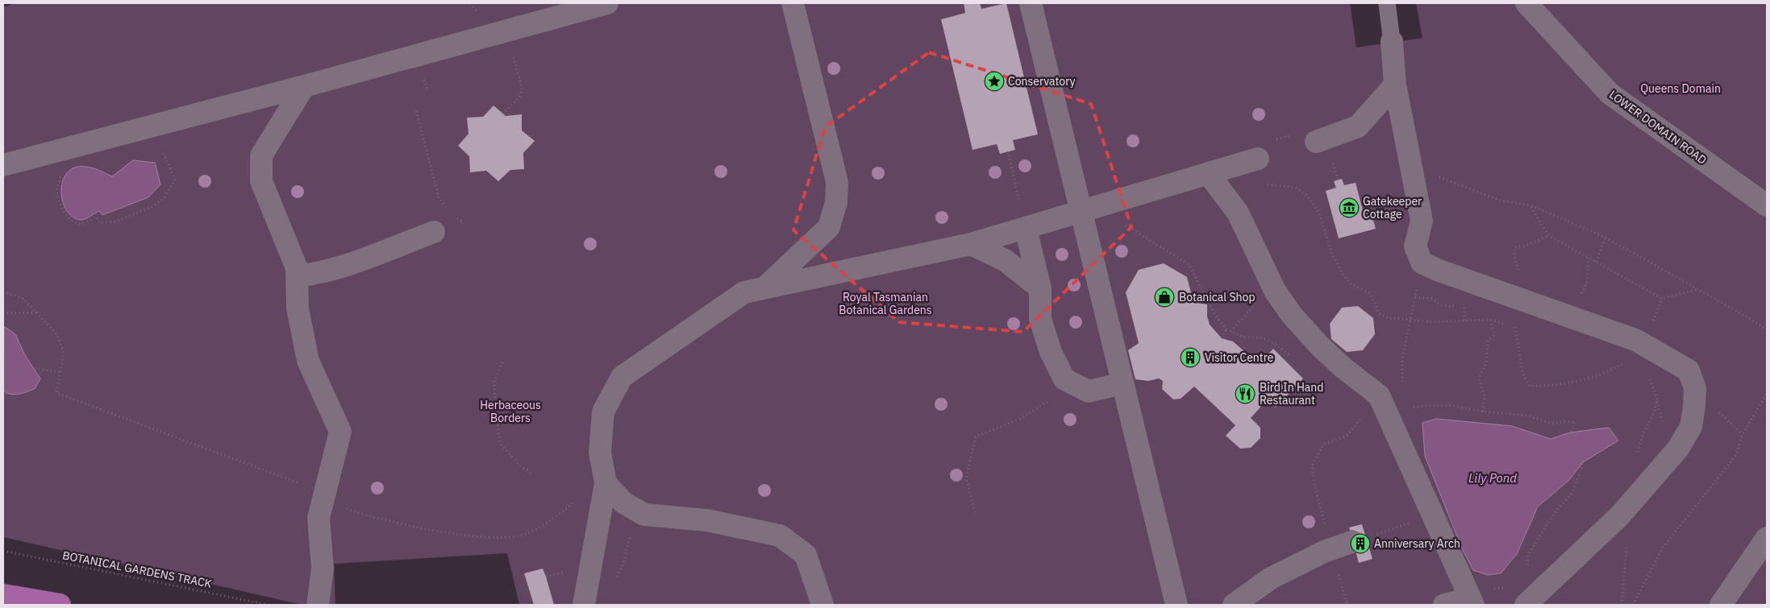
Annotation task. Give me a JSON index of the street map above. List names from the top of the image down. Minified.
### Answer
{"streets":{"street":["LOWER DOMAIN ROAD"],"path":["BOTANICAL GARDENS TRACK"]},"water":["Lily Pond"],"parks":["Queens Domain","Royal Tasmanian Botanical Gardens","Herbaceous Borders"],"places":{"place":["Conservatory"],"museum":["Gatekeeper Cottage"],"shop":["Botanical Shop"],"building":["Visitor Centre","Anniversary Arch"],"restaurant":["Bird In Hand Restaurant"]}}
